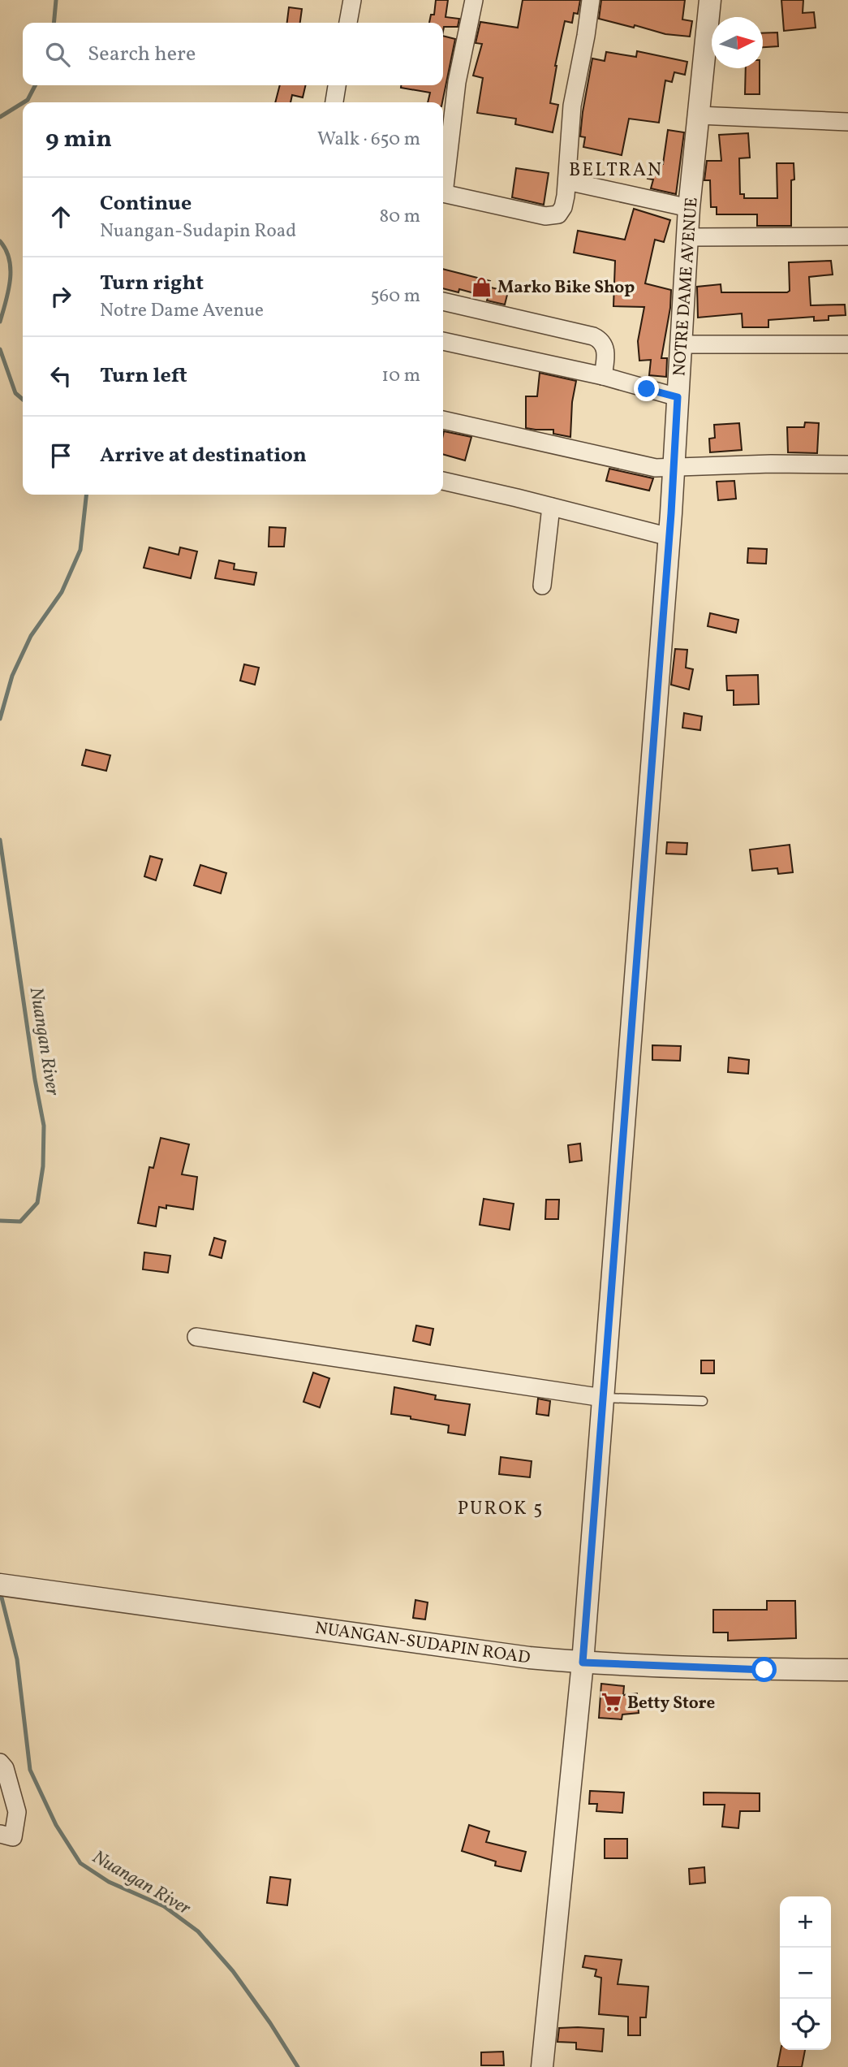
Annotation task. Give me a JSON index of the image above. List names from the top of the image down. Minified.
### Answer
{"streets":{"street":["NOTRE DAME AVENUE","NUANGAN-SUDAPIN ROAD"]},"crossings":[["NOTRE DAME AVENUE","NUANGAN-SUDAPIN ROAD"]],"districts":["BELTRAN","PUROK 5"],"water":["Nuangan River"],"places":{"shop":["Marko Bike Shop"],"supermarket":["Betty Store"]},"north":"right","page":{"search":"Search here","heading":["9 min","Walk · 650 m"],"list":[["Continue","Nuangan-Sudapin Road","80 m"],["Turn right","Notre Dame Avenue","560 m"],["Turn left","10 m"],"Arrive at destination"],"map_buttons":["+","−"]}}
